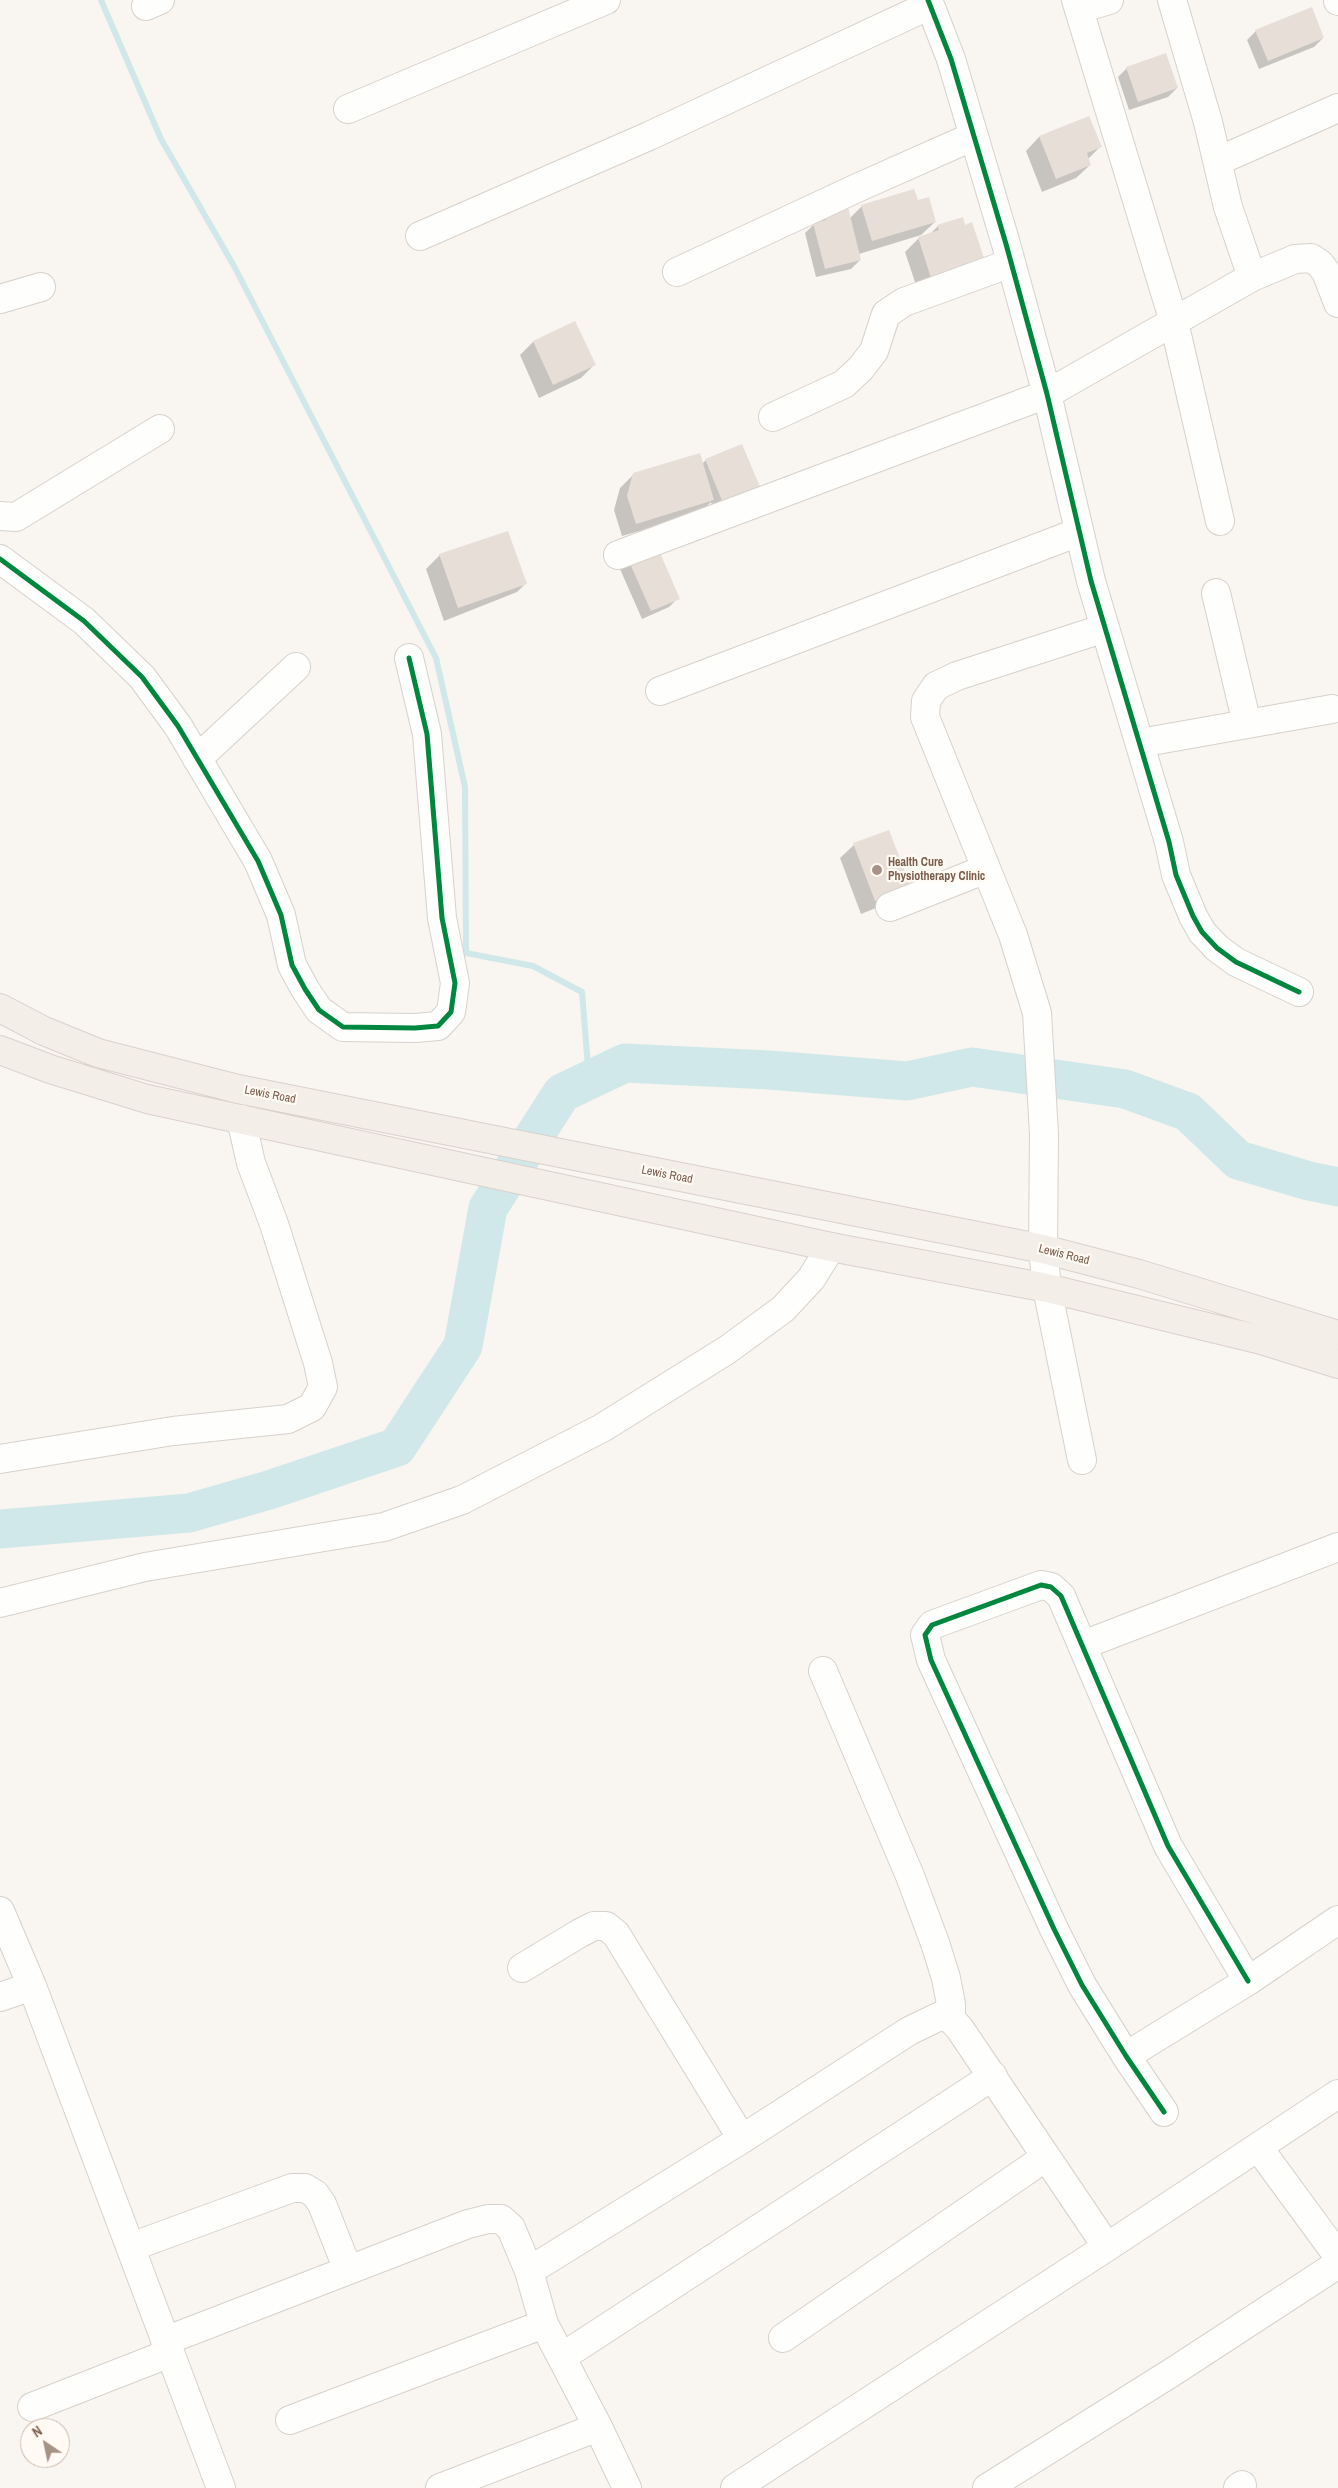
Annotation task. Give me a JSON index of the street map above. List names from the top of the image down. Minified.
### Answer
{"streets":{"main road":["Lewis Road"]},"places":["Health Cure Physiotherapy Clinic"],"north":"top left"}
